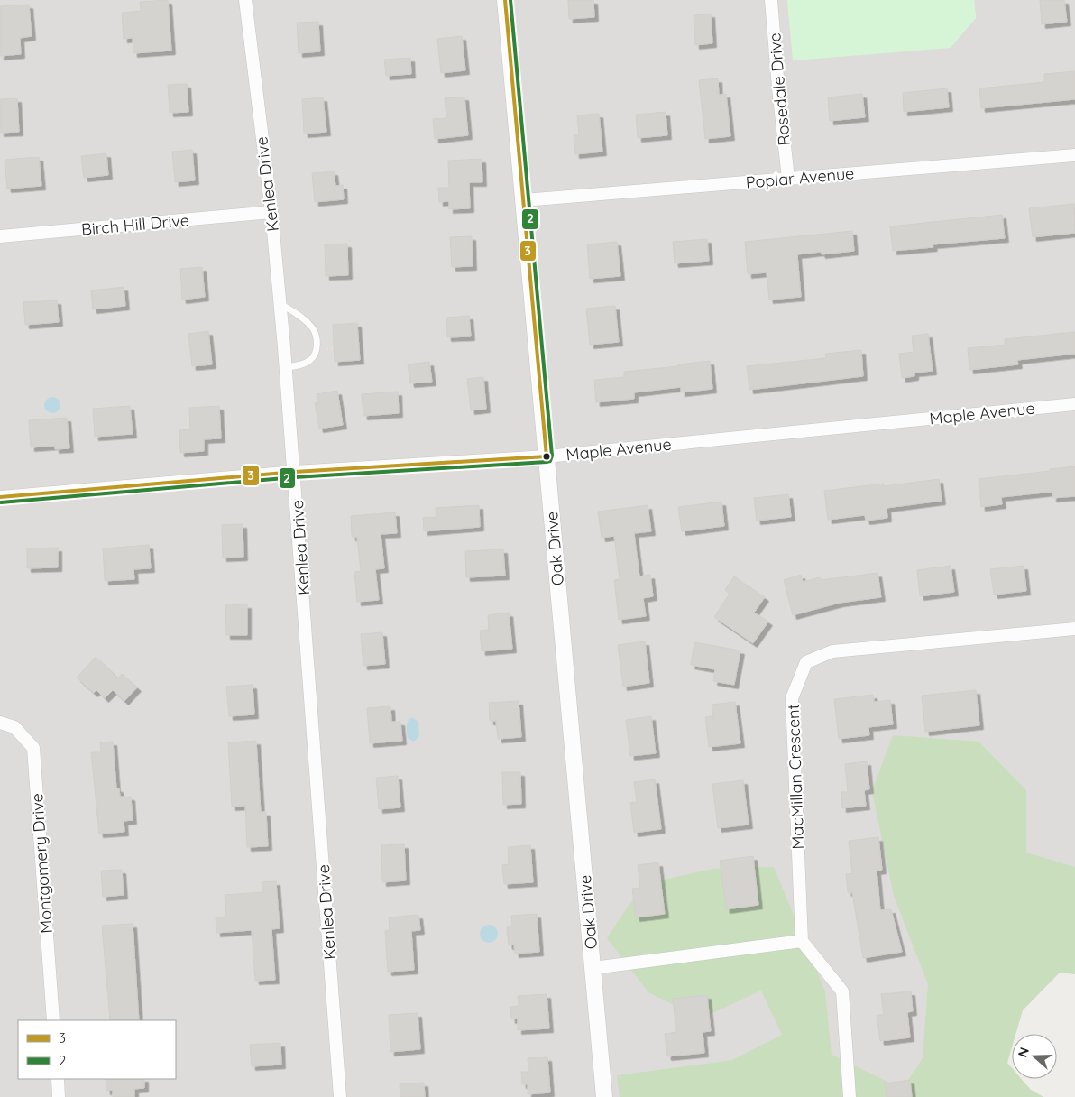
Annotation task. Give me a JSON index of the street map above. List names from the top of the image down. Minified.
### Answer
{"streets":{"street":["Rosedale Drive","Poplar Avenue","Kenlea Drive","Birch Hill Drive","Maple Avenue","Oak Drive","MacMillan Crescent","Montgomery Drive"]},"crossings":[["Rosedale Drive","Poplar Avenue"],["Poplar Avenue","Oak Drive"],["Kenlea Drive","Birch Hill Drive"],["Kenlea Drive","Maple Avenue"],["Maple Avenue","Oak Drive"]],"lines":["transit line 3","transit line 2"],"legend":["3","2"],"north":"left"}
